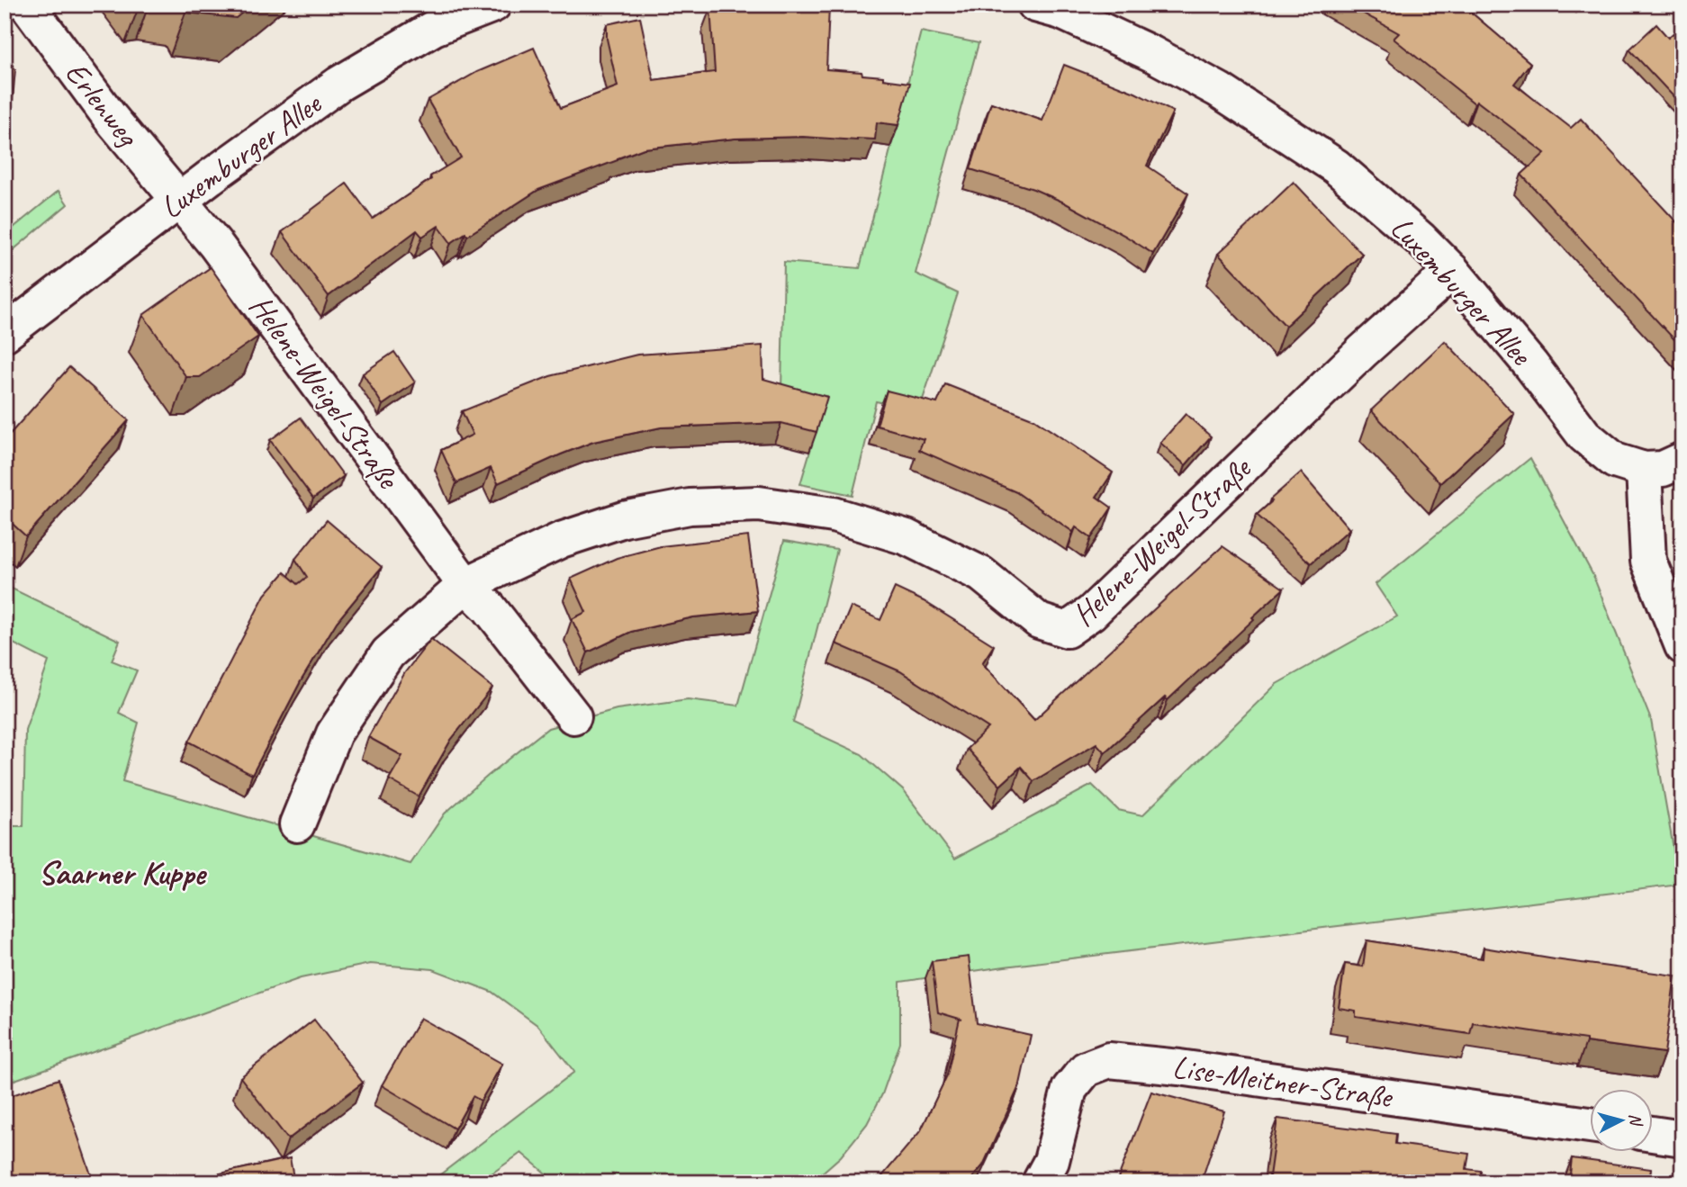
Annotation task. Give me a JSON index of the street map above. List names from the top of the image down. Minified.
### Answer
{"streets":{"street":["Erlenweg","Luxemburger Allee","Helene-Weigel-Straße","Lise-Meitner-Straße"]},"crossings":[["Erlenweg","Luxemburger Allee"],["Erlenweg","Helene-Weigel-Straße"],["Luxemburger Allee","Helene-Weigel-Straße"]],"districts":["Saarner Kuppe"],"north":"right"}
